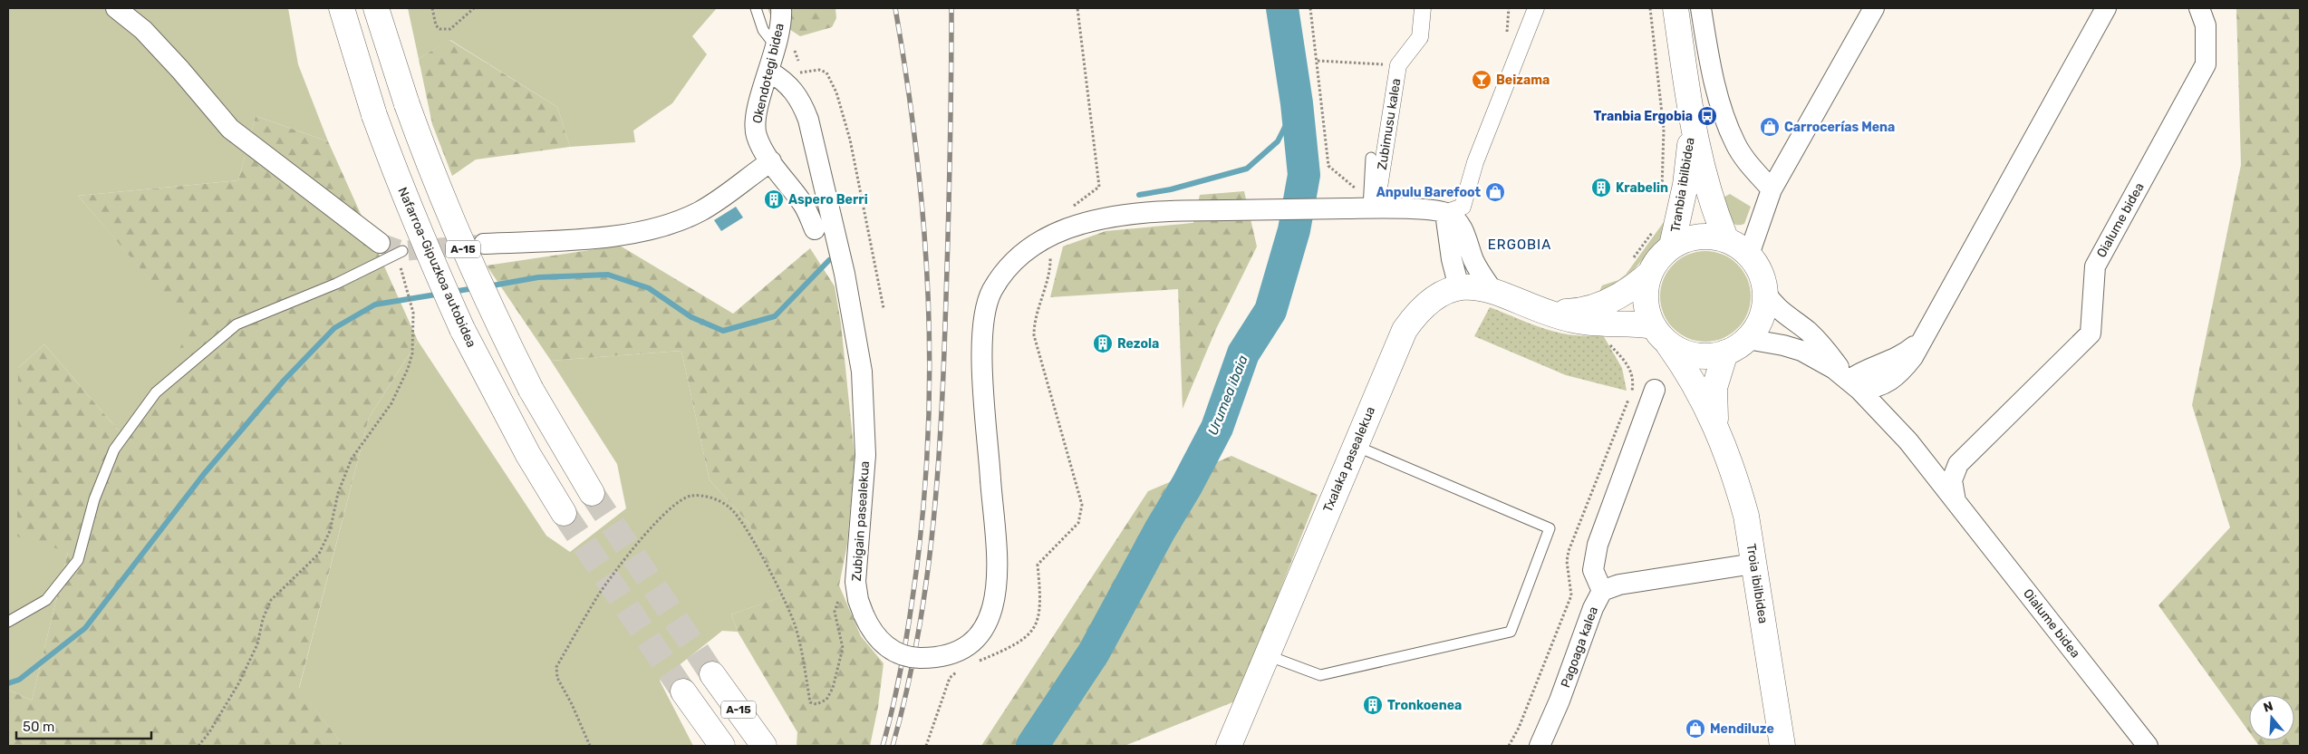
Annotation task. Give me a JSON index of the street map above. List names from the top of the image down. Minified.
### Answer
{"streets":{"main road":["Tranbia ibilbidea","A-15","Nafarroa-Gipuzkoa autobidea","Txalaka pasealekua","Troia ibilbidea"],"street":["Okendotegi bidea","Zubimusu kalea","Oialume bidea","Zubigain pasealekua","Pagoaga kalea"]},"crossings":[["Okendotegi bidea","Zubigain pasealekua"],["Zubimusu kalea","Zubigain pasealekua"],["Tranbia ibilbidea","Oialume bidea"],["Tranbia ibilbidea","Txalaka pasealekua"],["Tranbia ibilbidea","Troia ibilbidea"],["Oialume bidea","Txalaka pasealekua"],["Oialume bidea","Troia ibilbidea"],["Txalaka pasealekua","Troia ibilbidea"],["Troia ibilbidea","Pagoaga kalea"]],"districts":["ERGOBIA"],"water":["Urumea ibaia"],"places":{"bar":["Beizama"],"bus stop":["Tranbia Ergobia"],"shop":["Carrocerías Mena","Anpulu Barefoot","Mendiluze"],"building":["Krabelin","Aspero Berri","Rezola","Tronkoenea"]},"scale_bar":"50 m","north":"top"}
